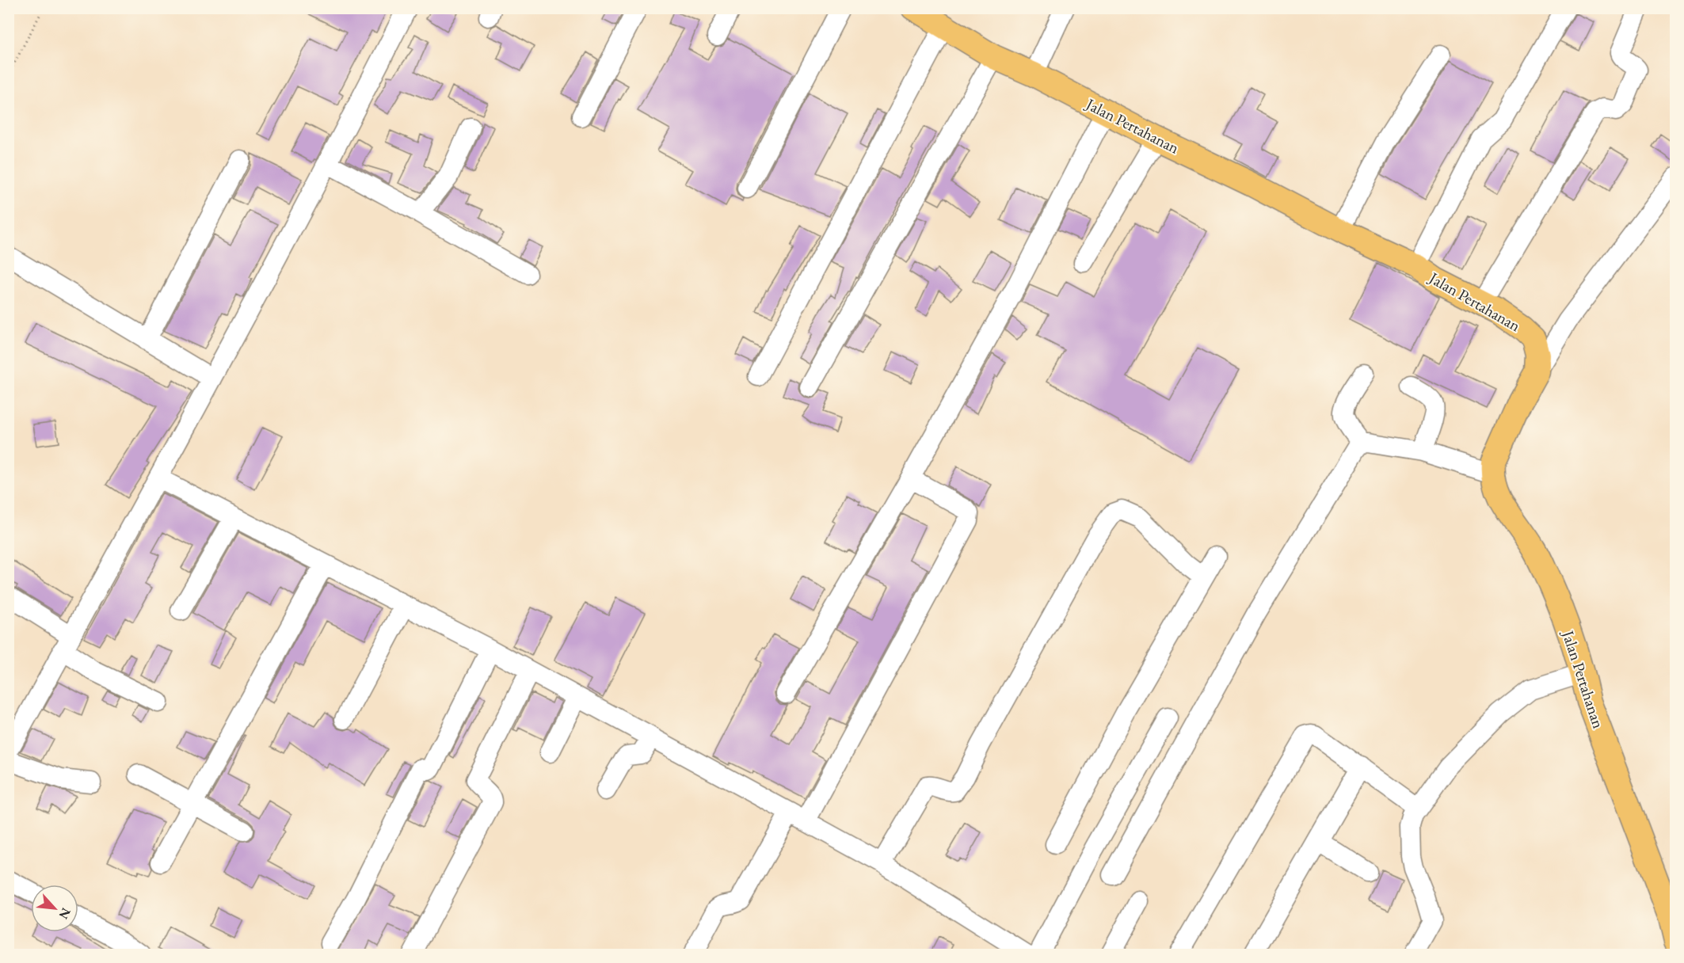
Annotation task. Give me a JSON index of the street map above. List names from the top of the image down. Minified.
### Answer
{"streets":{"main road":["Jalan Pertahanan"]},"north":"bottom right"}
